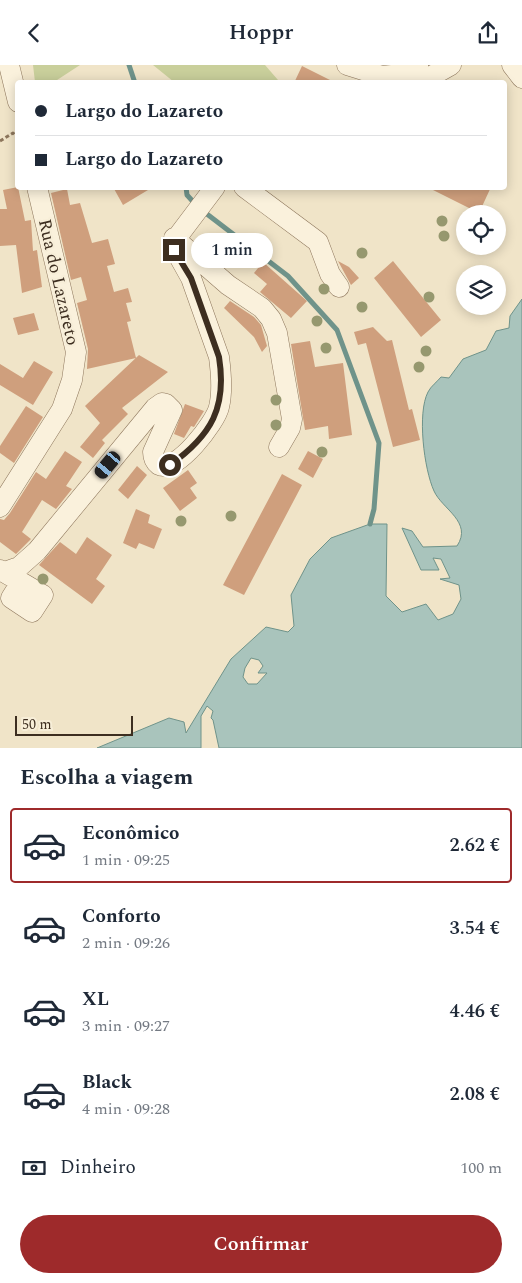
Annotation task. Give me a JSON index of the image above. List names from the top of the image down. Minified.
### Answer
{"streets":{"street":["Rua do Lazareto"]},"scale_bar":"50 m","page":{"header":"Hoppr","banner":["Largo do Lazareto","Largo do Lazareto"],"bubble":"1 min","scale":"50 m","heading":"Escolha a viagem","list":[{"name":"Econômico","note":"1 min · 09:25","value":"2.62 €"},{"name":"Conforto","note":"2 min · 09:26","value":"3.54 €"},{"name":"XL","note":"3 min · 09:27","value":"4.46 €"},{"name":"Black","note":"4 min · 09:28","value":"2.08 €"}],"pay":["Dinheiro","100 m"],"buttons":"Confirmar"}}
